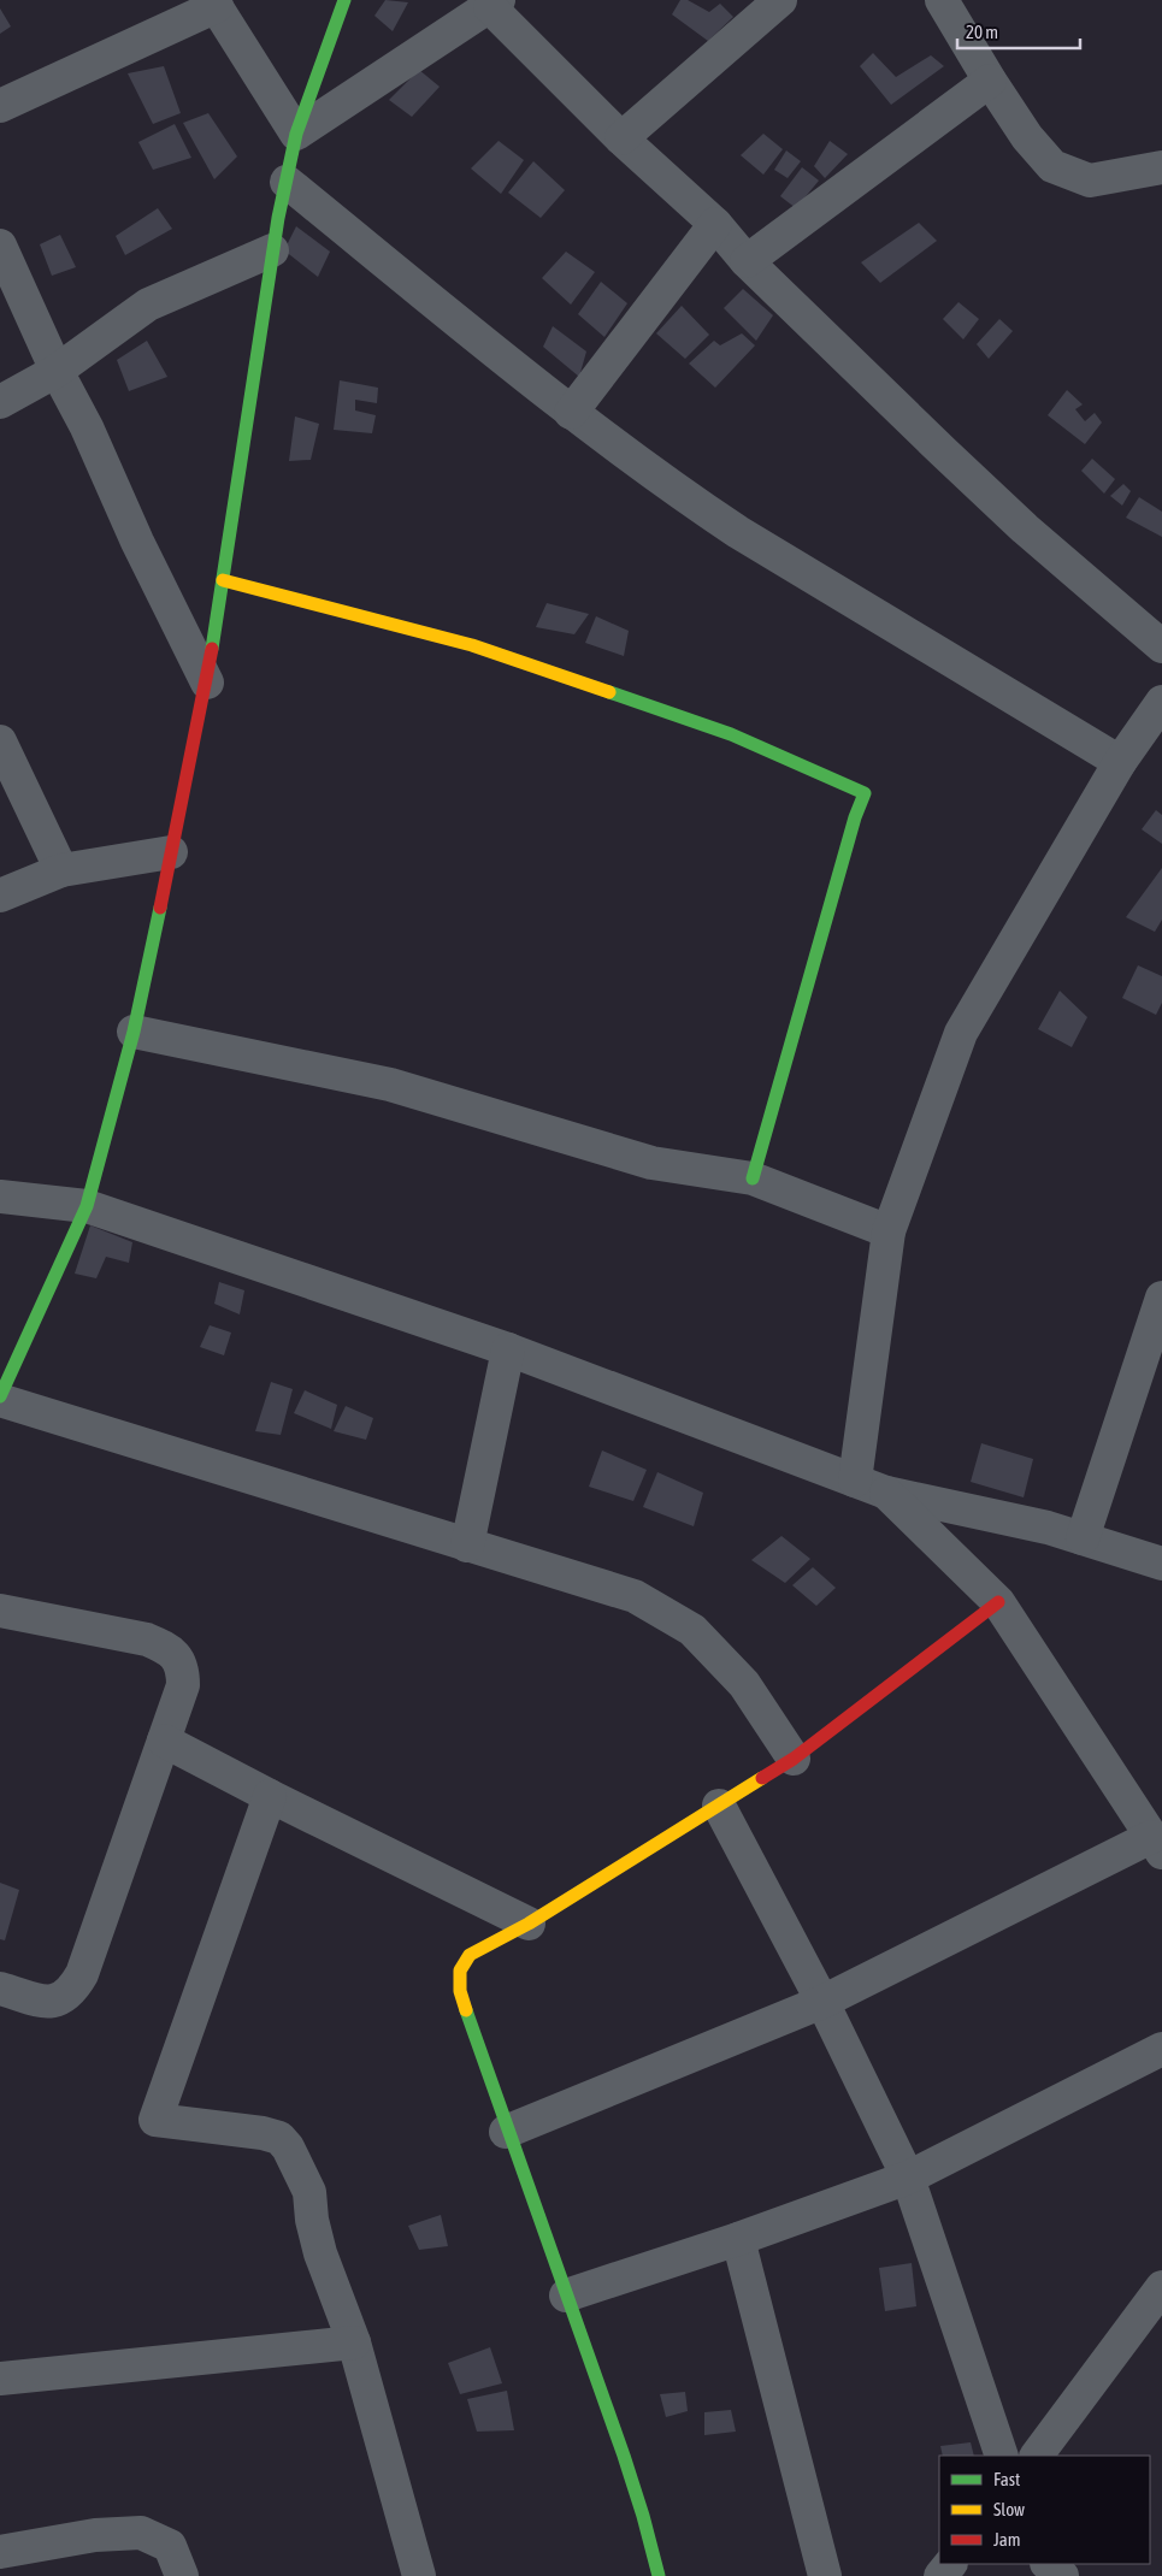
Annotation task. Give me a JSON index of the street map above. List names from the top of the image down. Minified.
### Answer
{"legend":["Fast","Slow","Jam"],"scale_bar":"20 m"}
